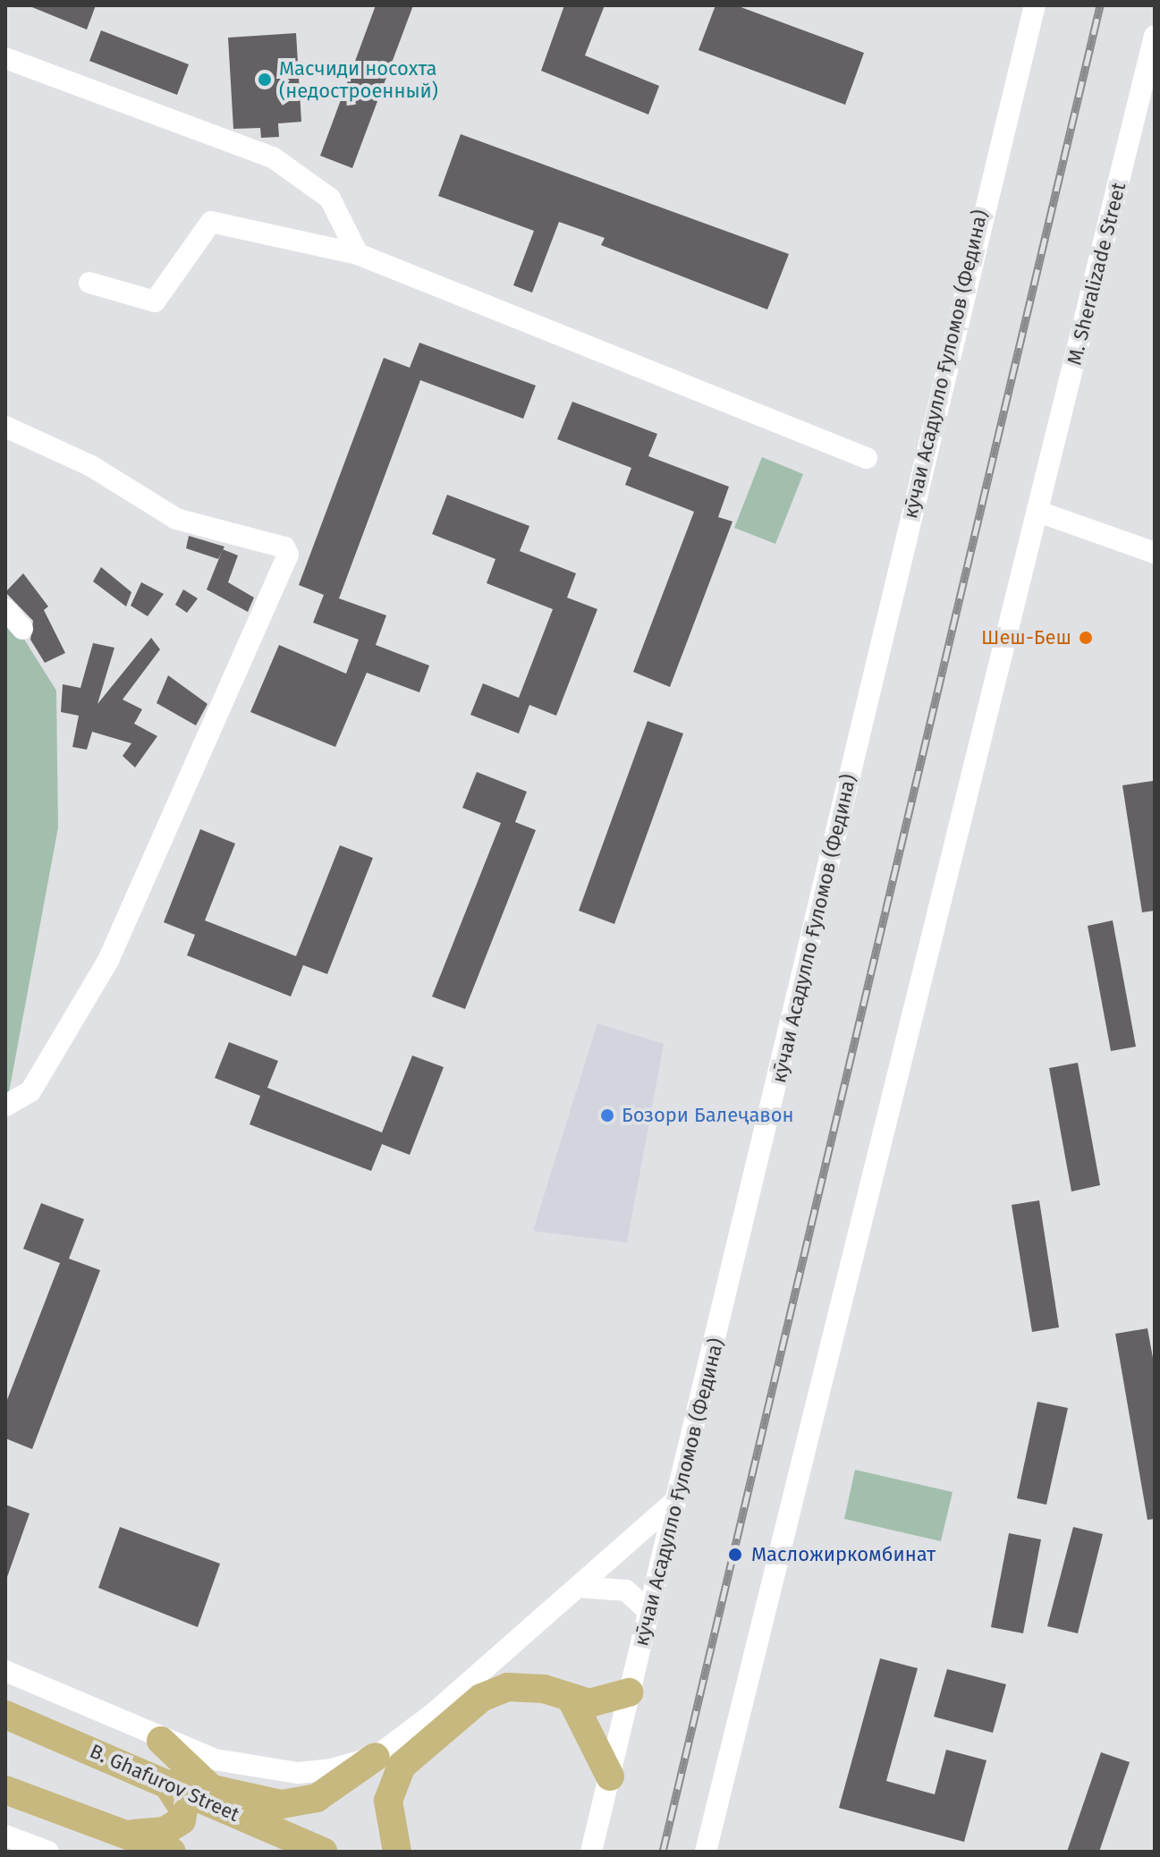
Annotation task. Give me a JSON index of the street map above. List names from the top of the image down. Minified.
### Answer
{"streets":{"main road":["B. Ghafurov Street"],"street":["M. Sheralizade Street","кӯчаи Асадулло Ғуломов (Федина)"]},"places":["Масчиди носохта (недостроенный)","Шеш-Беш","Бозори Балеҷавон","Масложиркомбинат"]}
